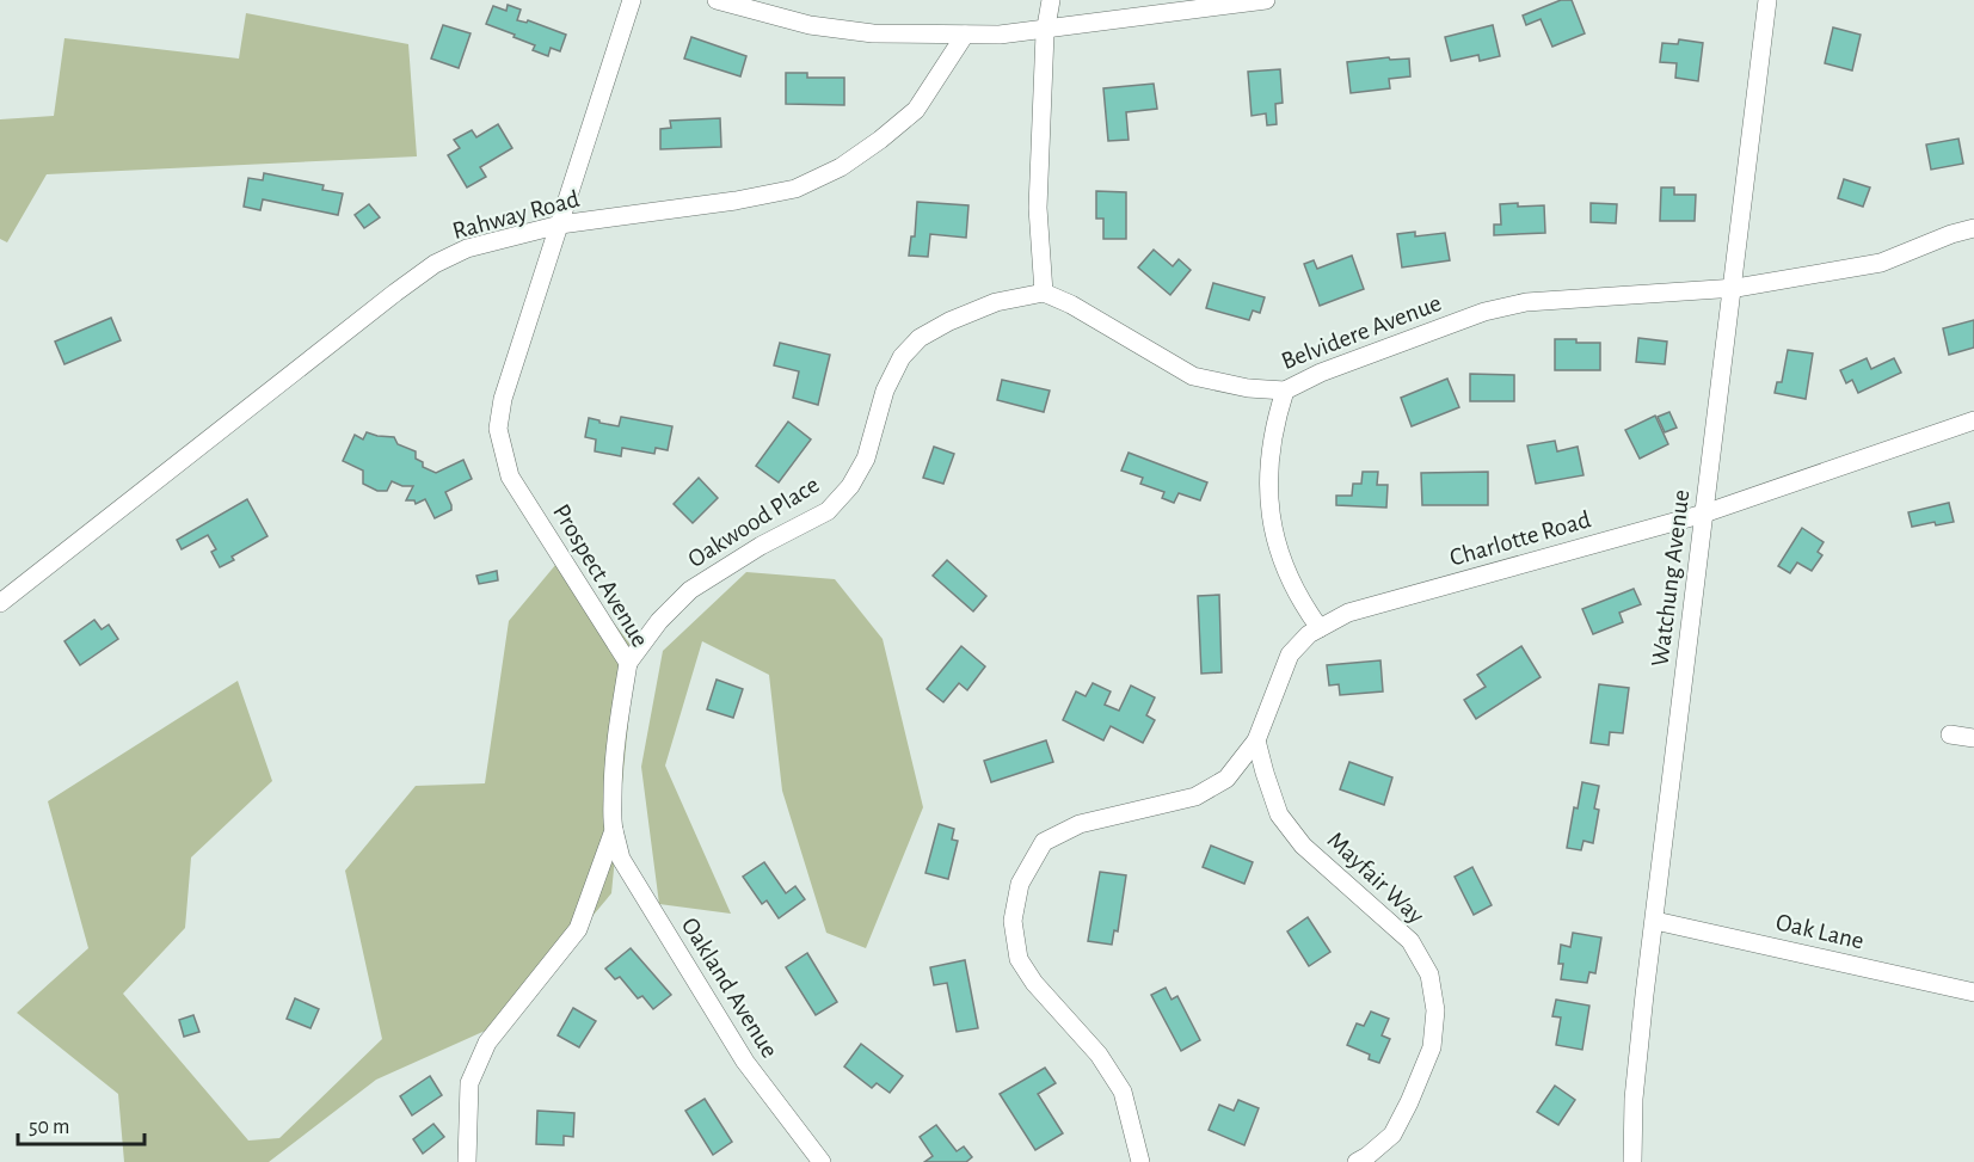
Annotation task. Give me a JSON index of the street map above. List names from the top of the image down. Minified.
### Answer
{"streets":{"street":["Rahway Road","Belvidere Avenue","Oakwood Place","Charlotte Road","Prospect Avenue","Watchung Avenue","Mayfair Way","Oak Lane","Oakland Avenue"]},"crossings":[["Rahway Road","Prospect Avenue"],["Belvidere Avenue","Oakwood Place"],["Belvidere Avenue","Watchung Avenue"],["Oakwood Place","Prospect Avenue"],["Charlotte Road","Watchung Avenue"],["Charlotte Road","Mayfair Way"],["Prospect Avenue","Oakland Avenue"],["Watchung Avenue","Oak Lane"]],"scale_bar":"50 m"}
